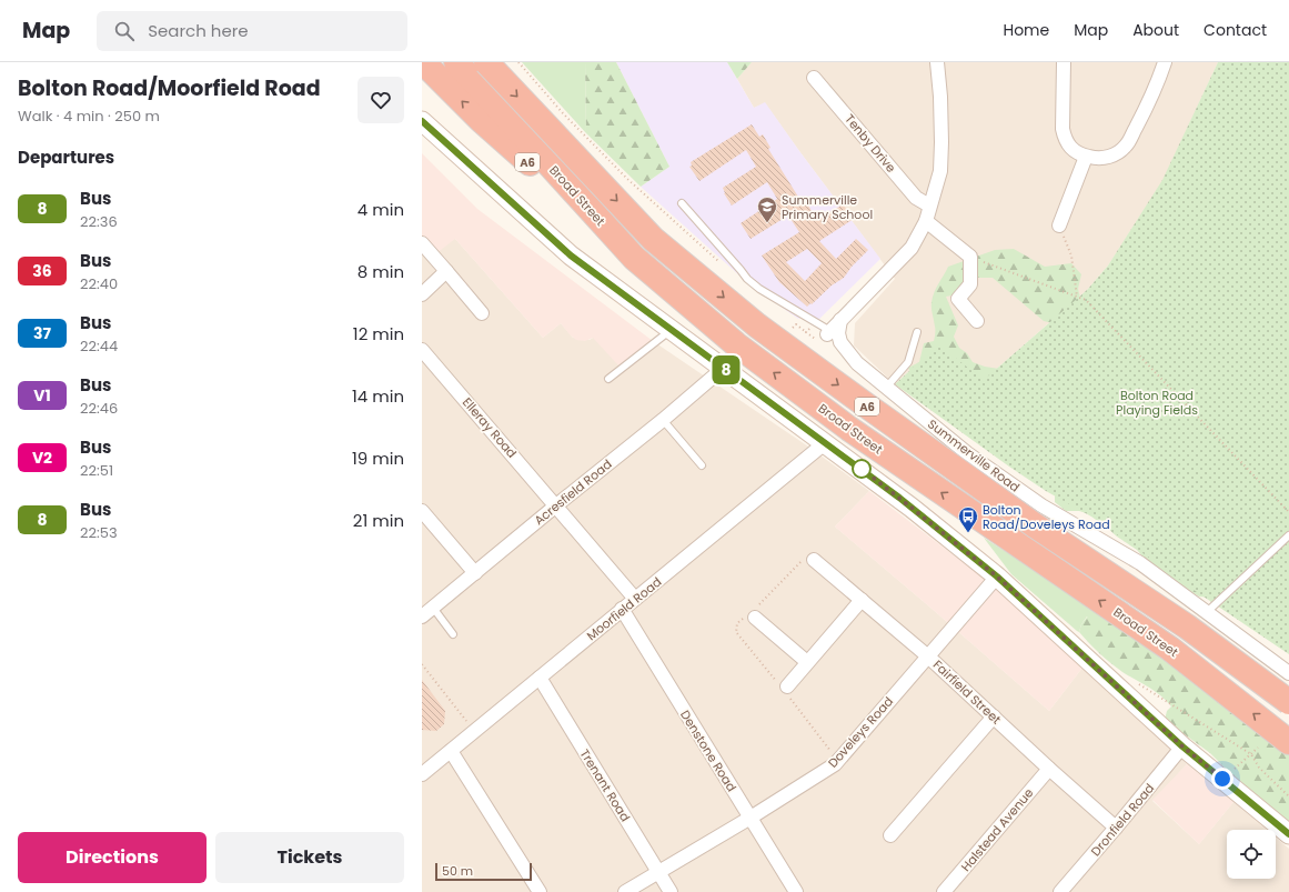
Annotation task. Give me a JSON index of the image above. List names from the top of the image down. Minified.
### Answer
{"streets":{"highway":["A6","Broad Street"],"street":["Tenby Drive","Elleray Road","Summerville Road","Acresfield Road","Moorfield Road","Fairfield Street","Doveleys Road","Denstone Road","Trenant Road","Dronfield Road","Halstead Avenue"]},"crossings":[["A6","Broad Street"],["Elleray Road","Acresfield Road"],["Elleray Road","Moorfield Road"],["Moorfield Road","Denstone Road"],["Moorfield Road","Trenant Road"],["Fairfield Street","Doveleys Road"],["Fairfield Street","Dronfield Road"],["Fairfield Street","Halstead Avenue"],["Doveleys Road","Denstone Road"],["Doveleys Road","Trenant Road"]],"parks":["Bolton Road Playing Fields"],"places":{"school or university":["Summerville Primary School"],"bus stop":["Bolton Road/Doveleys Road"]},"lines":["bus line 8"],"scale_bar":"50 m","page":{"header":"Map","search":"Search here","nav":["Home","Map","About","Contact"],"heading":[["Bolton Road/Moorfield Road","Walk · 4 min · 250 m"],"Departures"],"on_map":"8","list":[{"mark":"8","name":"Bus","note":"22:36","value":"4 min"},{"mark":"36","name":"Bus","note":"22:40","value":"8 min"},{"mark":"37","name":"Bus","note":"22:44","value":"12 min"},{"mark":"V1","name":"Bus","note":"22:46","value":"14 min"},{"mark":"V2","name":"Bus","note":"22:51","value":"19 min"},{"mark":"8","name":"Bus","note":"22:53","value":"21 min"}],"buttons":["Directions","Tickets"],"scale":"50 m"}}
